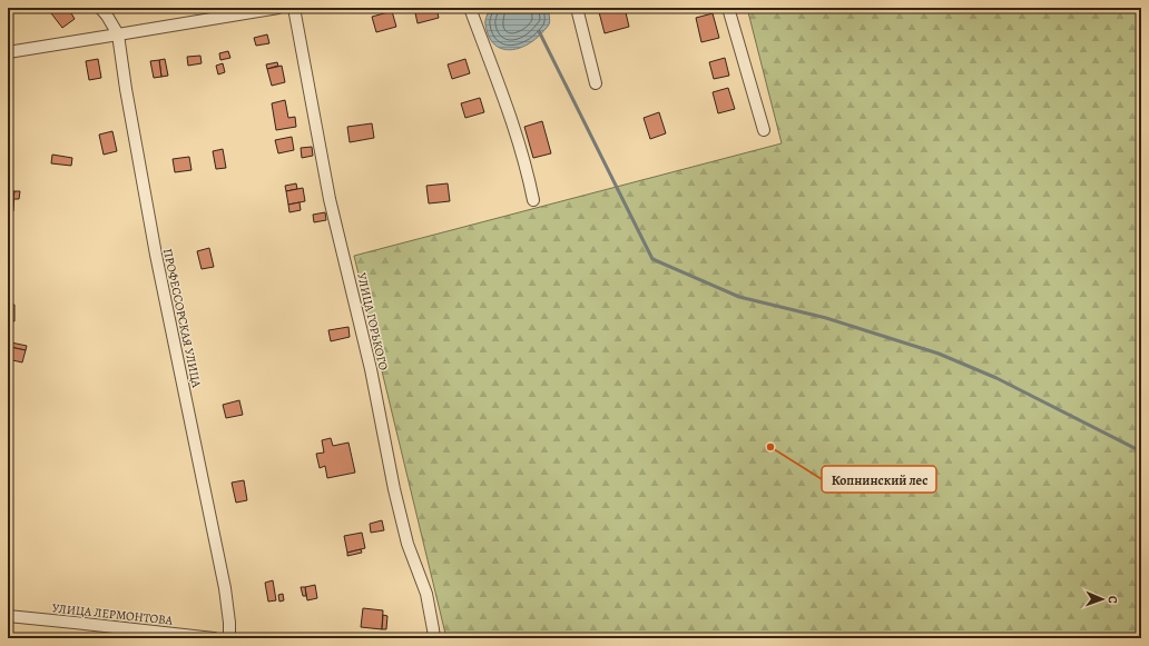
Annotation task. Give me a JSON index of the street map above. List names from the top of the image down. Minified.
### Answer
{"streets":{"street":["ПРОФЕССОРСКАЯ УЛИЦА","УЛИЦА ГОРЬКОГО","УЛИЦА ЛЕРМОНТОВА"]},"places":["Копнинский лес"],"north":"right"}
